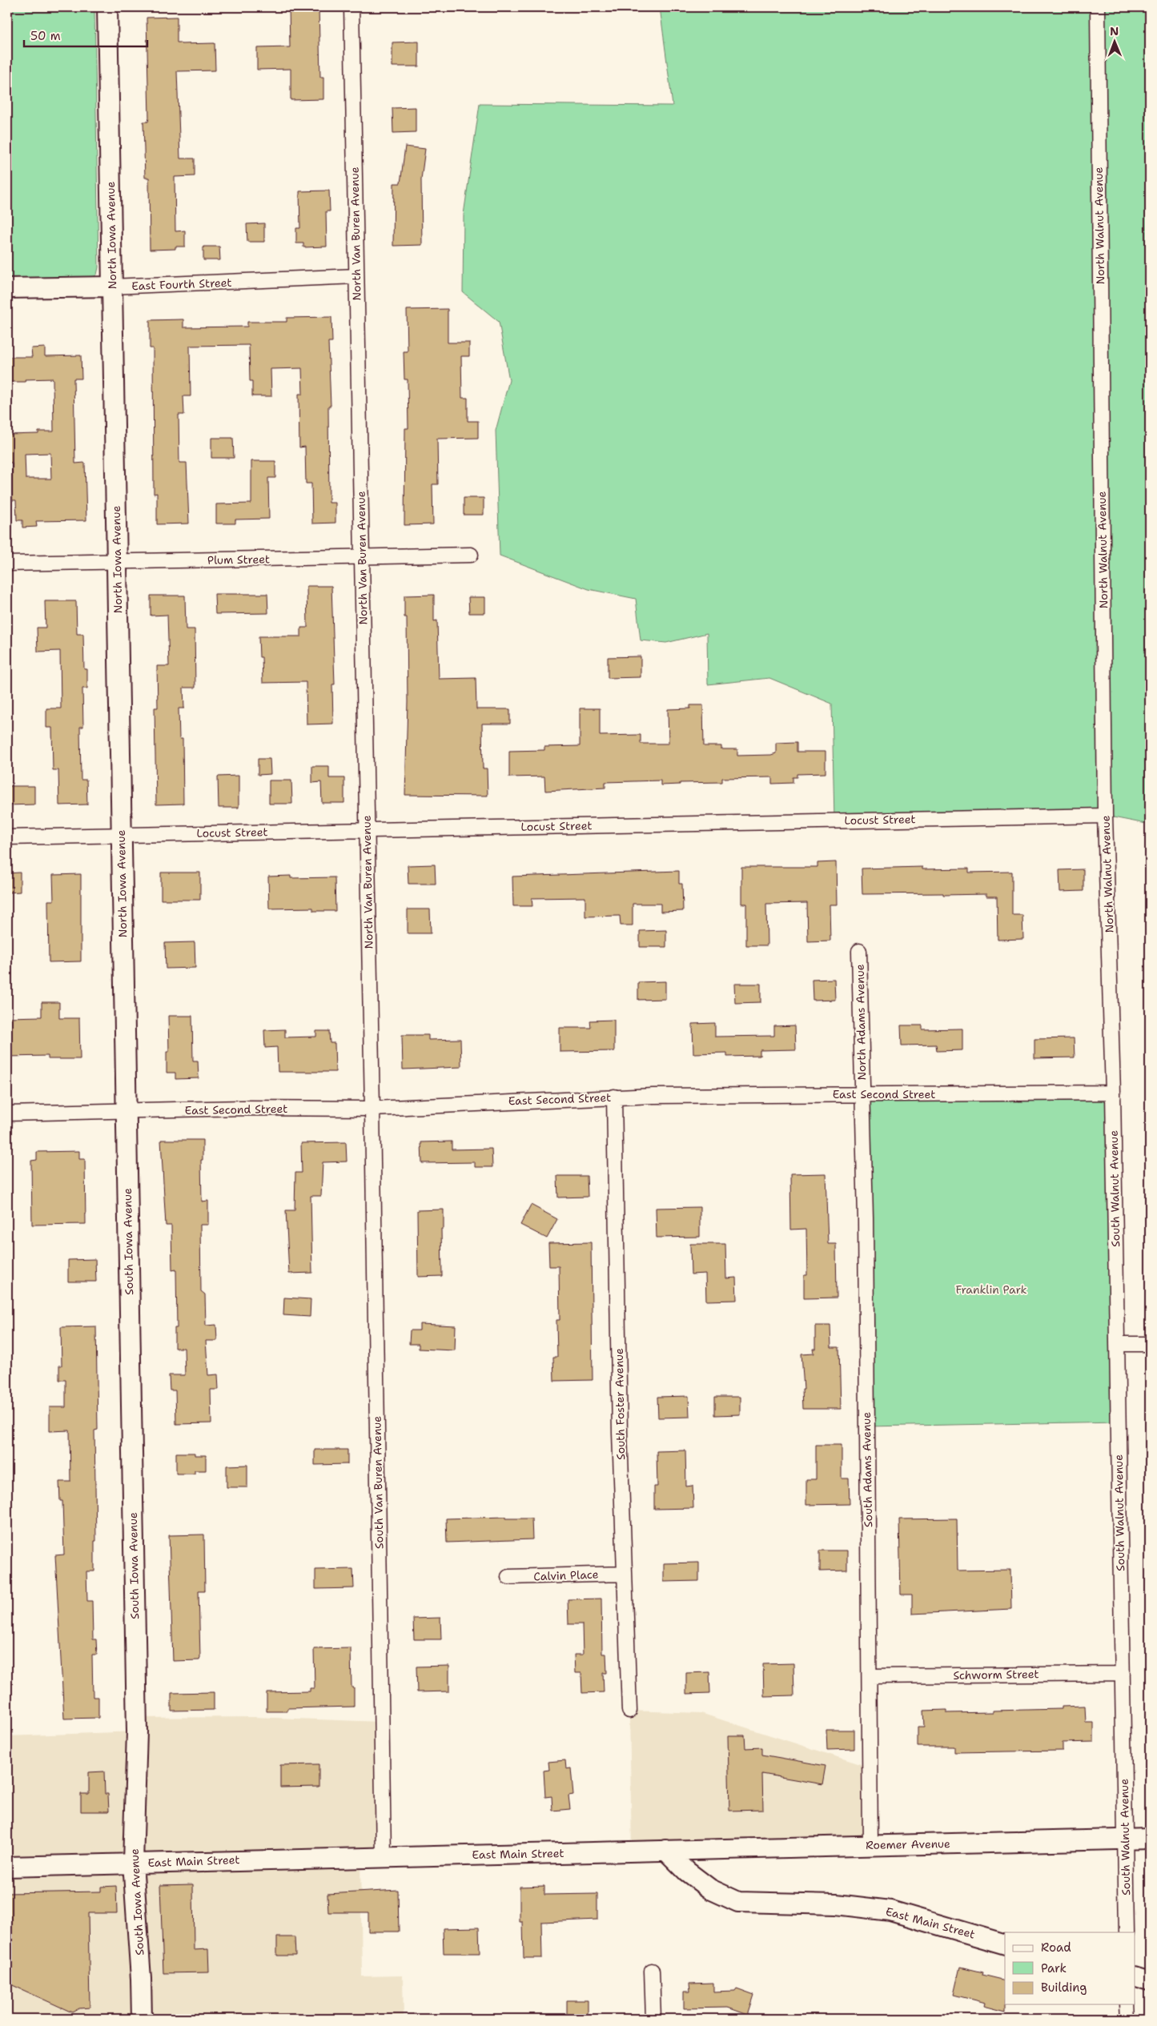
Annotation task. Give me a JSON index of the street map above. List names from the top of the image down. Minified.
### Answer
{"streets":{"main road":["North Iowa Avenue","East Fourth Street","South Iowa Avenue","Roemer Avenue","East Main Street"],"street":["North Walnut Avenue","North Van Buren Avenue","Plum Street","Locust Street","North Adams Avenue","East Second Street","South Walnut Avenue","South Foster Avenue","South Adams Avenue","South Van Buren Avenue","Calvin Place","Schworm Street"]},"crossings":[["North Walnut Avenue","Locust Street"],["North Walnut Avenue","East Second Street"],["North Walnut Avenue","South Walnut Avenue"],["North Van Buren Avenue","East Fourth Street"],["North Van Buren Avenue","Plum Street"],["North Van Buren Avenue","Locust Street"],["North Van Buren Avenue","East Second Street"],["North Van Buren Avenue","South Van Buren Avenue"],["North Iowa Avenue","East Fourth Street"],["North Iowa Avenue","Plum Street"],["North Iowa Avenue","Locust Street"],["North Iowa Avenue","East Second Street"],["North Iowa Avenue","South Iowa Avenue"],["North Adams Avenue","East Second Street"],["North Adams Avenue","South Adams Avenue"],["East Second Street","South Walnut Avenue"],["East Second Street","South Iowa Avenue"],["East Second Street","South Foster Avenue"],["East Second Street","South Adams Avenue"],["East Second Street","South Van Buren Avenue"],["South Walnut Avenue","Schworm Street"],["South Walnut Avenue","Roemer Avenue"],["South Iowa Avenue","East Main Street"],["South Foster Avenue","Calvin Place"],["South Adams Avenue","Schworm Street"],["South Adams Avenue","Roemer Avenue"],["South Van Buren Avenue","East Main Street"],["Roemer Avenue","East Main Street"]],"parks":["Franklin Park"],"legend":["Road","Park","Building"],"scale_bar":"50 m","north":"top"}
